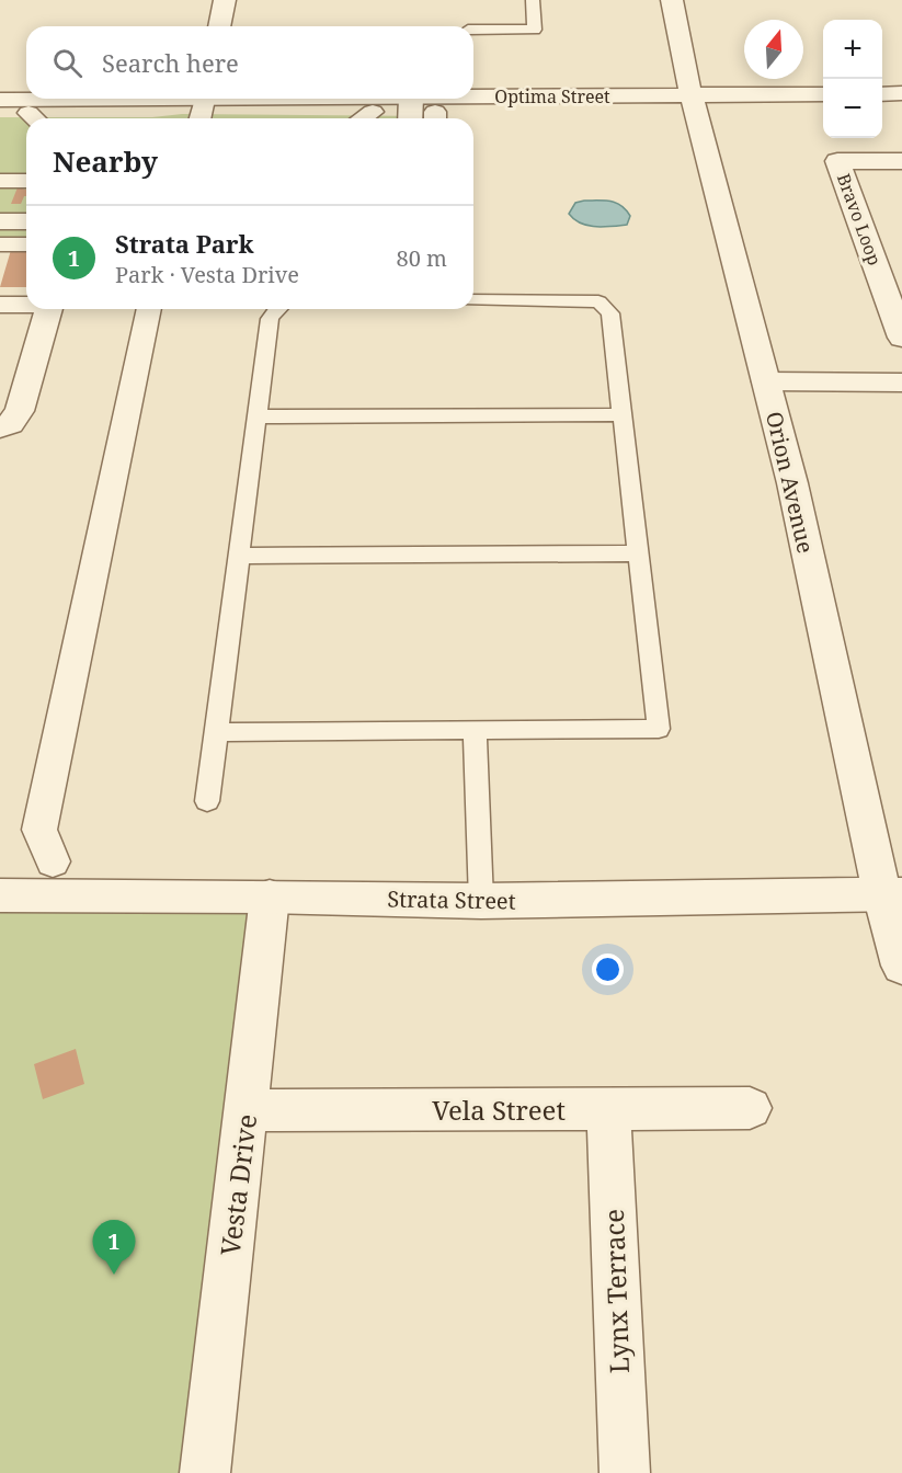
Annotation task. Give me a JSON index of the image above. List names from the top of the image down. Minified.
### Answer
{"streets":{"street":["Optima Street","Bravo Loop","Orion Avenue","Strata Street","Vela Street","Vesta Drive","Lynx Terrace"]},"crossings":[["Optima Street","Orion Avenue"],["Orion Avenue","Strata Street"],["Strata Street","Vesta Drive"],["Vela Street","Vesta Drive"],["Vela Street","Lynx Terrace"]],"north":"top","page":{"map_buttons":["+","−"],"search":"Search here","heading":"Nearby","list":[{"mark":"1","name":"Strata Park","note":"Park · Vesta Drive","value":"80 m"}],"pins":"1"}}
